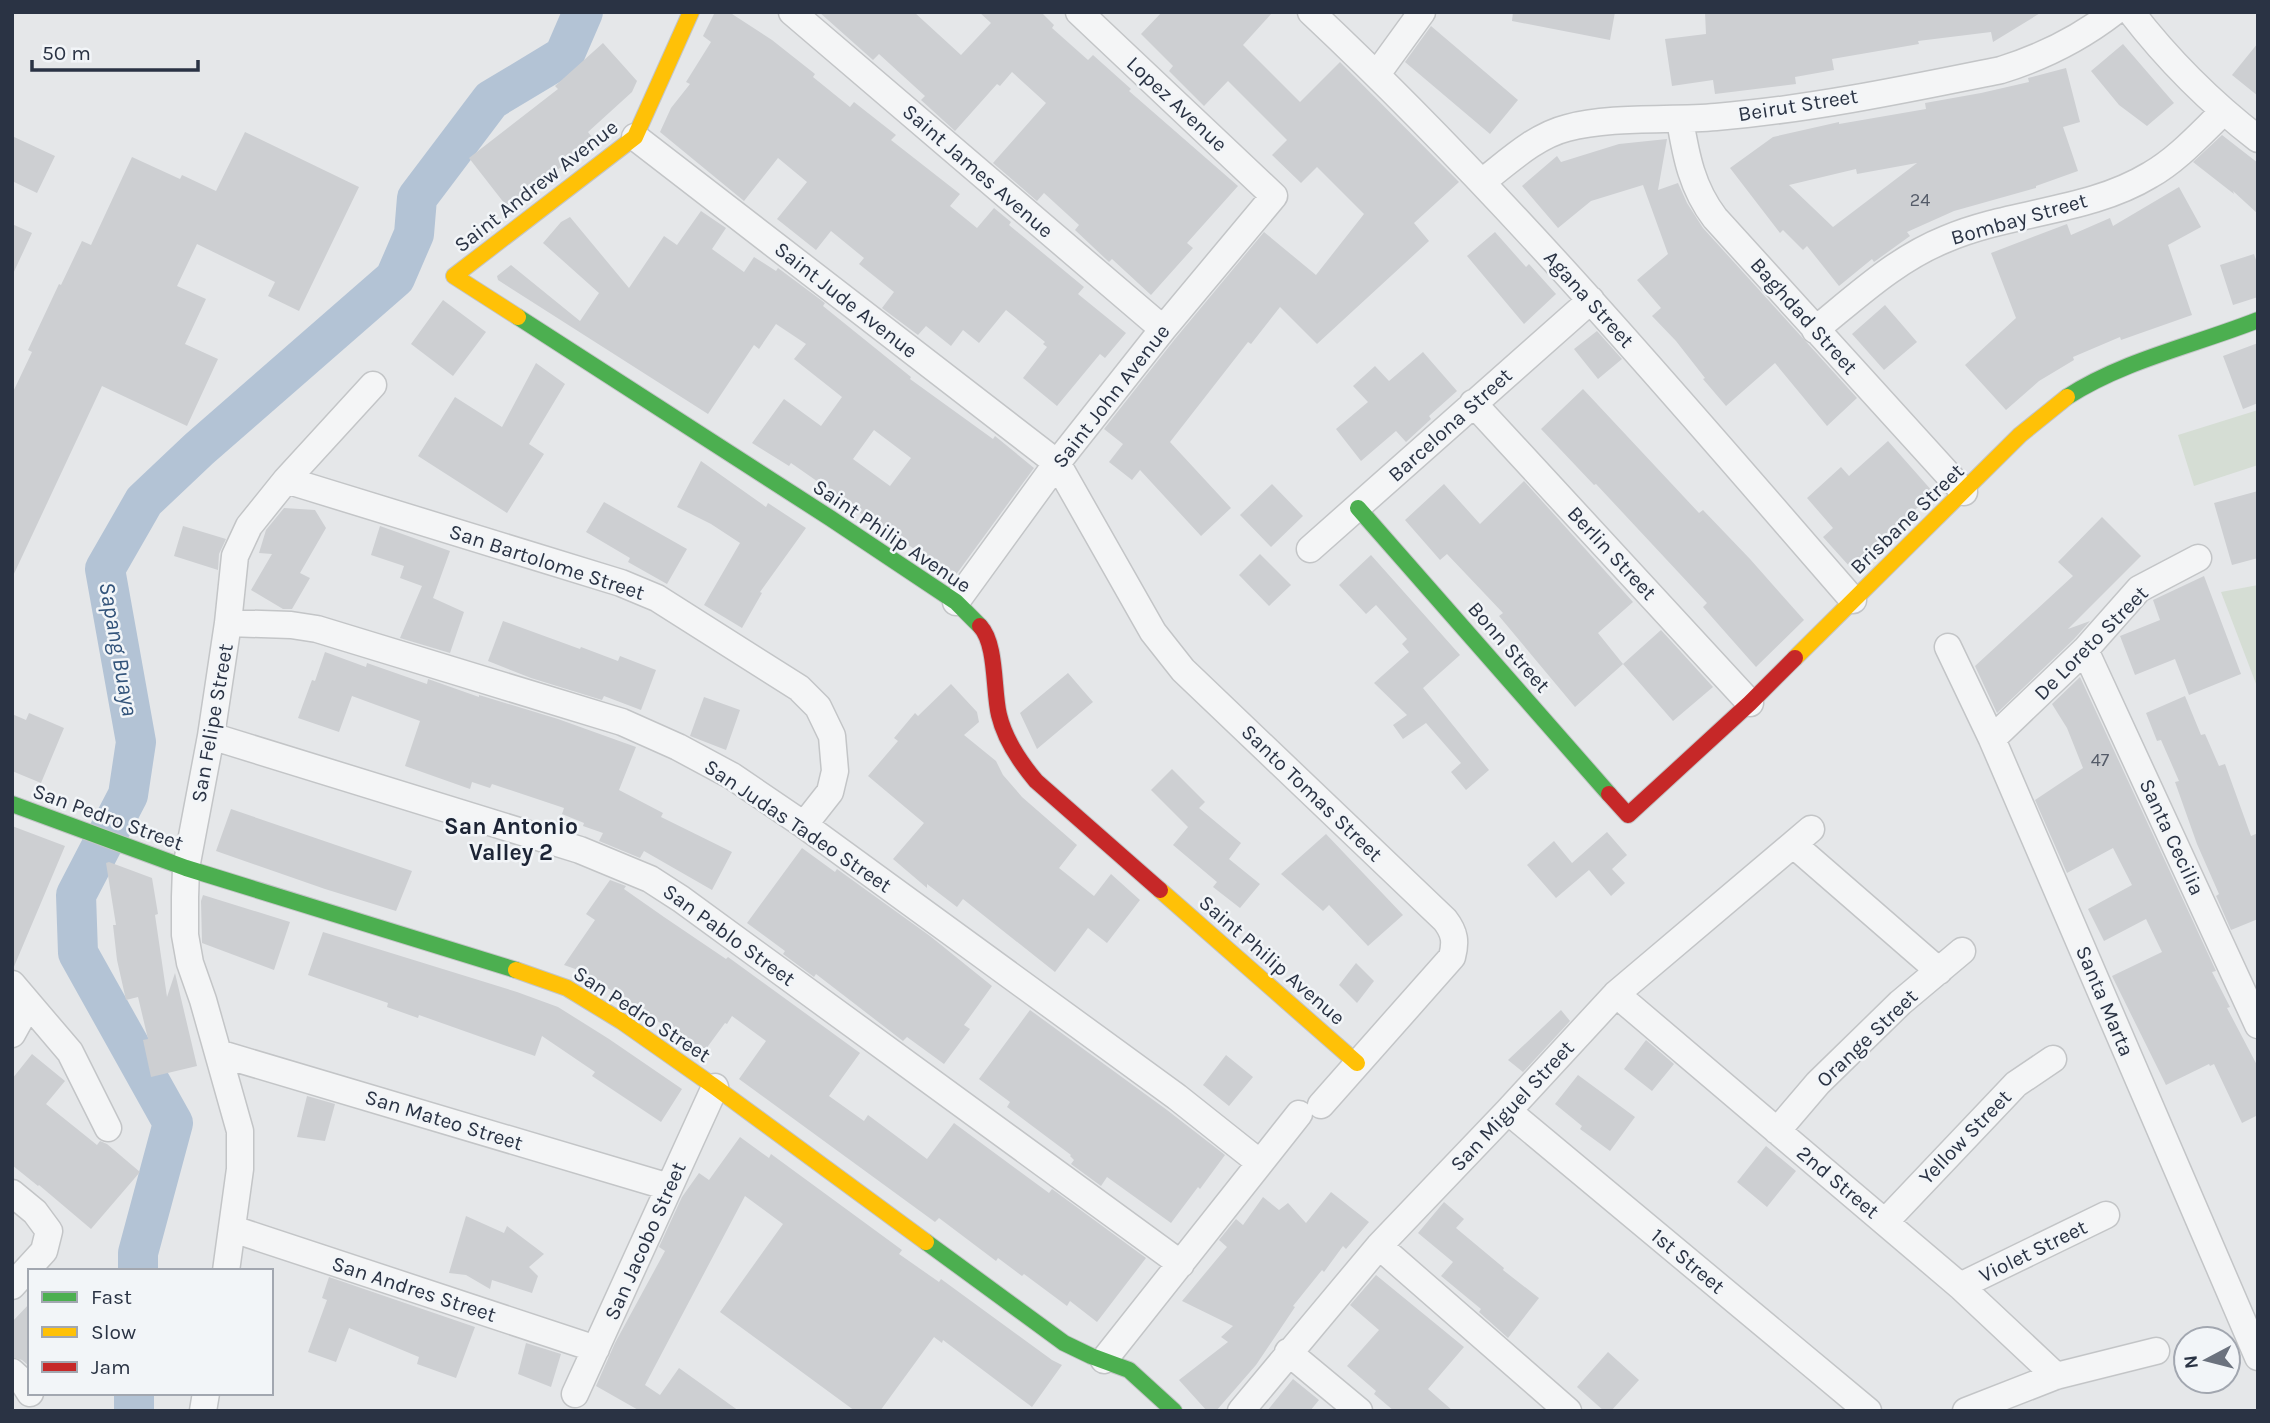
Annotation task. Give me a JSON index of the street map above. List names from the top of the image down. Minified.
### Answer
{"streets":{"street":["Lopez Avenue","Beirut Street","Saint James Avenue","Saint Andrew Avenue","Bombay Street","Agana Street","Saint Jude Avenue","Baghdad Street","Saint John Avenue","Barcelona Street","Brisbane Street","Saint Philip Avenue","Berlin Street","San Bartolome Street","De Loreto Street","Bonn Street","San Felipe Street","Santo Tomas Street","San Pedro Street","San Judas Tadeo Street","Santa Cecilia","San Pablo Street","Santa Marta","Orange Street","San Miguel Street","San Mateo Street","Yellow Street","2nd Street","San Jacobo Street","Violet Street","1st Street","San Andres Street"]},"crossings":[["Lopez Avenue","Saint John Avenue"],["Beirut Street","Agana Street"],["Beirut Street","Baghdad Street"],["Saint James Avenue","Saint John Avenue"],["Saint Andrew Avenue","Saint Jude Avenue"],["Saint Andrew Avenue","Saint Philip Avenue"],["Bombay Street","Baghdad Street"],["Agana Street","Barcelona Street"],["Agana Street","Brisbane Street"],["Saint Jude Avenue","Saint John Avenue"],["Saint Jude Avenue","Santo Tomas Street"],["Baghdad Street","Brisbane Street"],["Saint John Avenue","Saint Philip Avenue"],["Saint John Avenue","Santo Tomas Street"],["Barcelona Street","Berlin Street"],["Barcelona Street","Bonn Street"],["Brisbane Street","Berlin Street"],["Brisbane Street","Bonn Street"],["Saint Philip Avenue","Santo Tomas Street"],["San Bartolome Street","San Felipe Street"],["San Bartolome Street","San Judas Tadeo Street"],["De Loreto Street","Santa Cecilia"],["De Loreto Street","Santa Marta"],["San Felipe Street","San Pedro Street"],["San Felipe Street","San Judas Tadeo Street"],["San Felipe Street","San Pablo Street"],["San Felipe Street","San Mateo Street"],["San Felipe Street","San Andres Street"],["Santo Tomas Street","San Pedro Street"],["Santo Tomas Street","San Judas Tadeo Street"],["Santo Tomas Street","San Pablo Street"],["San Pedro Street","San Jacobo Street"],["Orange Street","San Miguel Street"],["Orange Street","2nd Street"],["San Miguel Street","2nd Street"],["San Miguel Street","1st Street"],["San Mateo Street","San Jacobo Street"],["Yellow Street","2nd Street"],["2nd Street","Violet Street"],["San Jacobo Street","San Andres Street"]],"districts":["San Antonio Valley 2"],"water":["Sapang Buaya"],"house_numbers":["24","47"],"legend":["Fast","Slow","Jam"],"scale_bar":"50 m","north":"left"}
